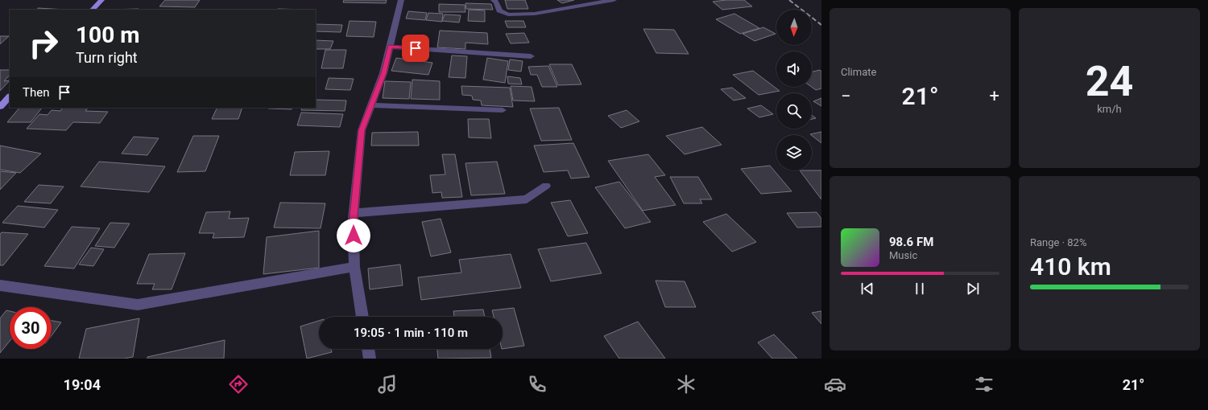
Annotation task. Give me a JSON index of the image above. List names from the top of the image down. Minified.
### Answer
{"north":"bottom","page":{"tile":["Climate",["24","km/h"],["Range · 82%","410 km"]],"turn":["100 m","Turn right"],"then":"Then","heat":["−","21°","+"],"song":["98.6 FM","Music"],"limit":"30","trip":"19:05 · 1 min · 110 m","tabs":["19:04","21°"]}}
